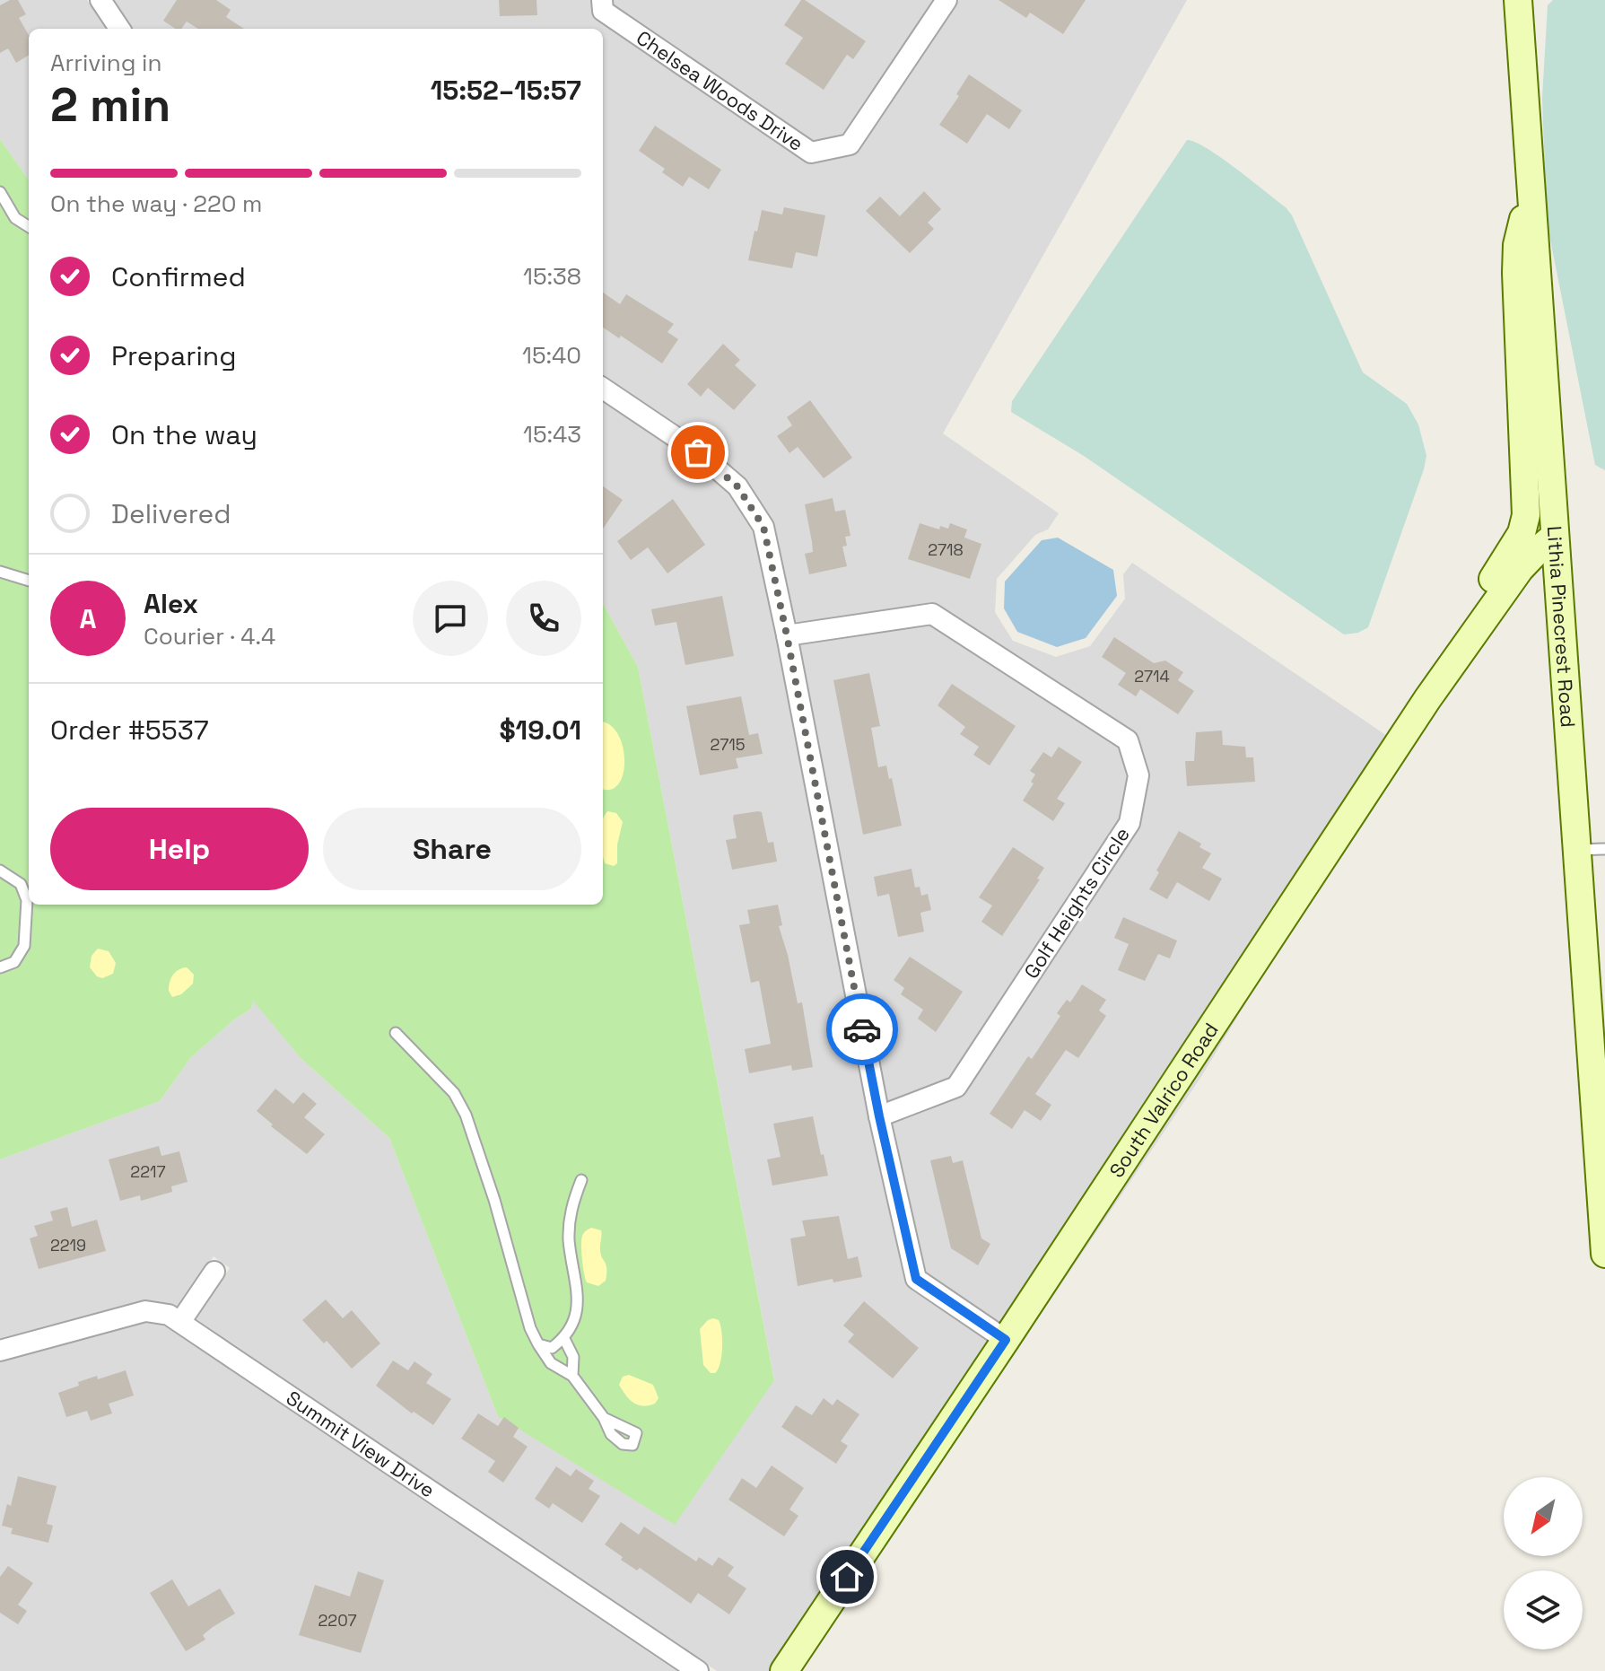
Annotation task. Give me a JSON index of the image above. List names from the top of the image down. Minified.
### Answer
{"streets":{"main road":["Lithia Pinecrest Road","South Valrico Road"],"street":["Chelsea Woods Drive","Golf Heights Circle","Summit View Drive"]},"crossings":[["Lithia Pinecrest Road","South Valrico Road"]],"house_numbers":["2718","2714","2715","2217","2219","2207"],"north":"bottom left","page":{"heading":["2 min","Arriving in","15:52–15:57"],"panel":["Alex","Courier · 4.4","Order #5537","$19.01"],"bar":"On the way · 220 m","list":[["Confirmed","15:38"],["Preparing","15:40"],["On the way","15:43"],"Delivered"],"round":"A","buttons":["Help","Share"]}}
